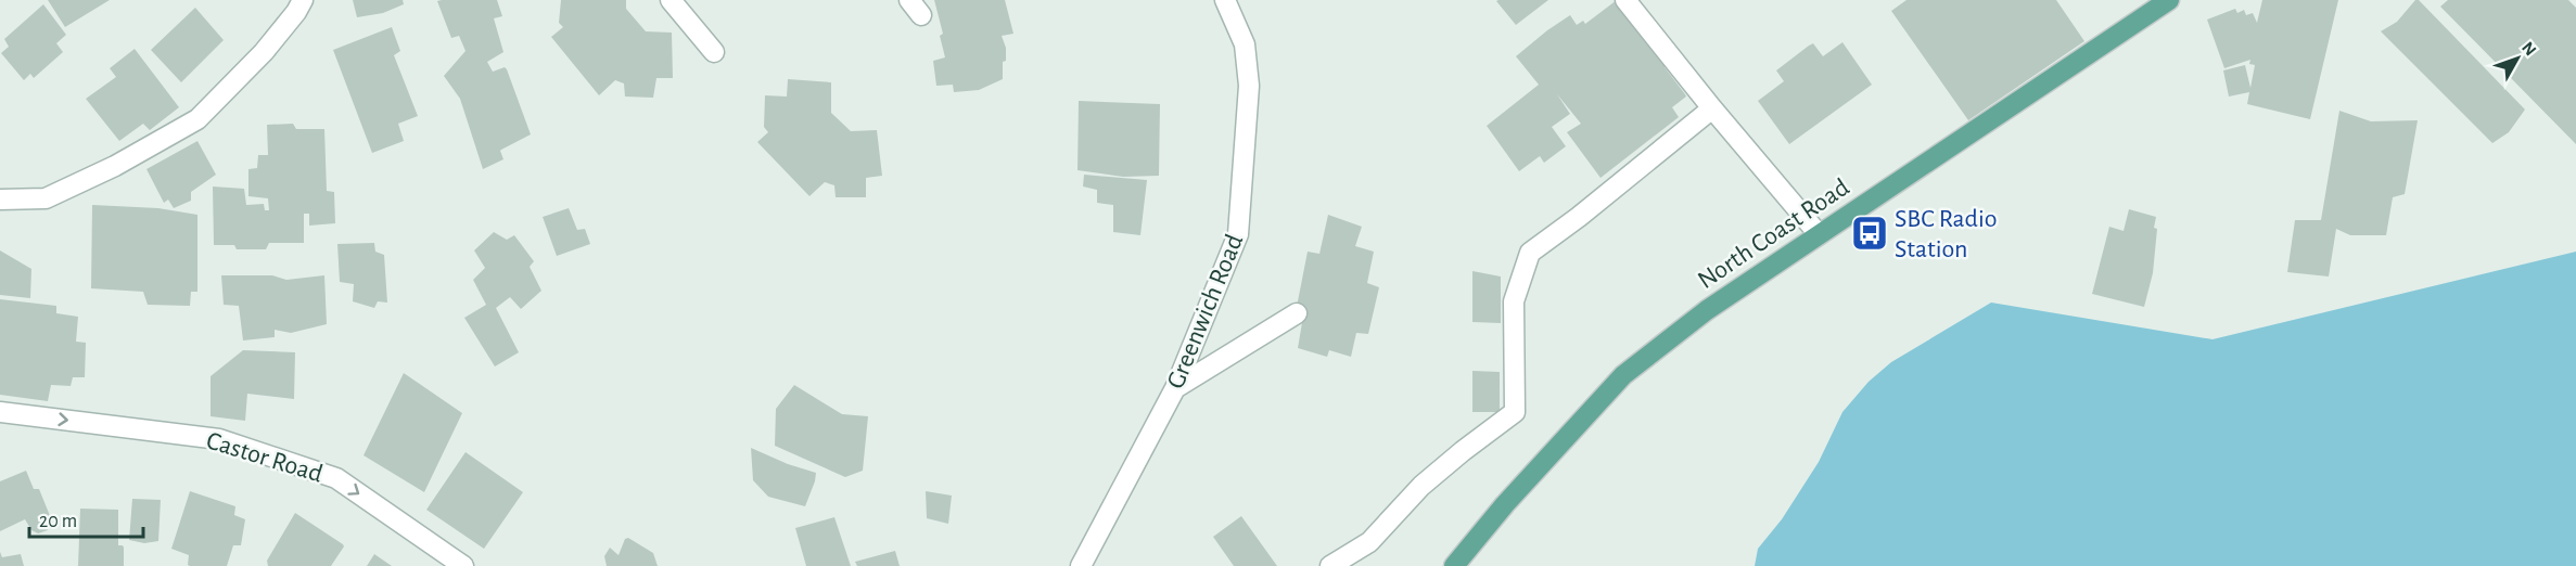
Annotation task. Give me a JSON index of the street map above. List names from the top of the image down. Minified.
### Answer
{"streets":{"main road":["North Coast Road"],"street":["Greenwich Road","Castor Road"]},"one_way":["Castor Road"],"places":{"bus stop":["SBC Radio Station"]},"scale_bar":"20 m","north":"top right"}
